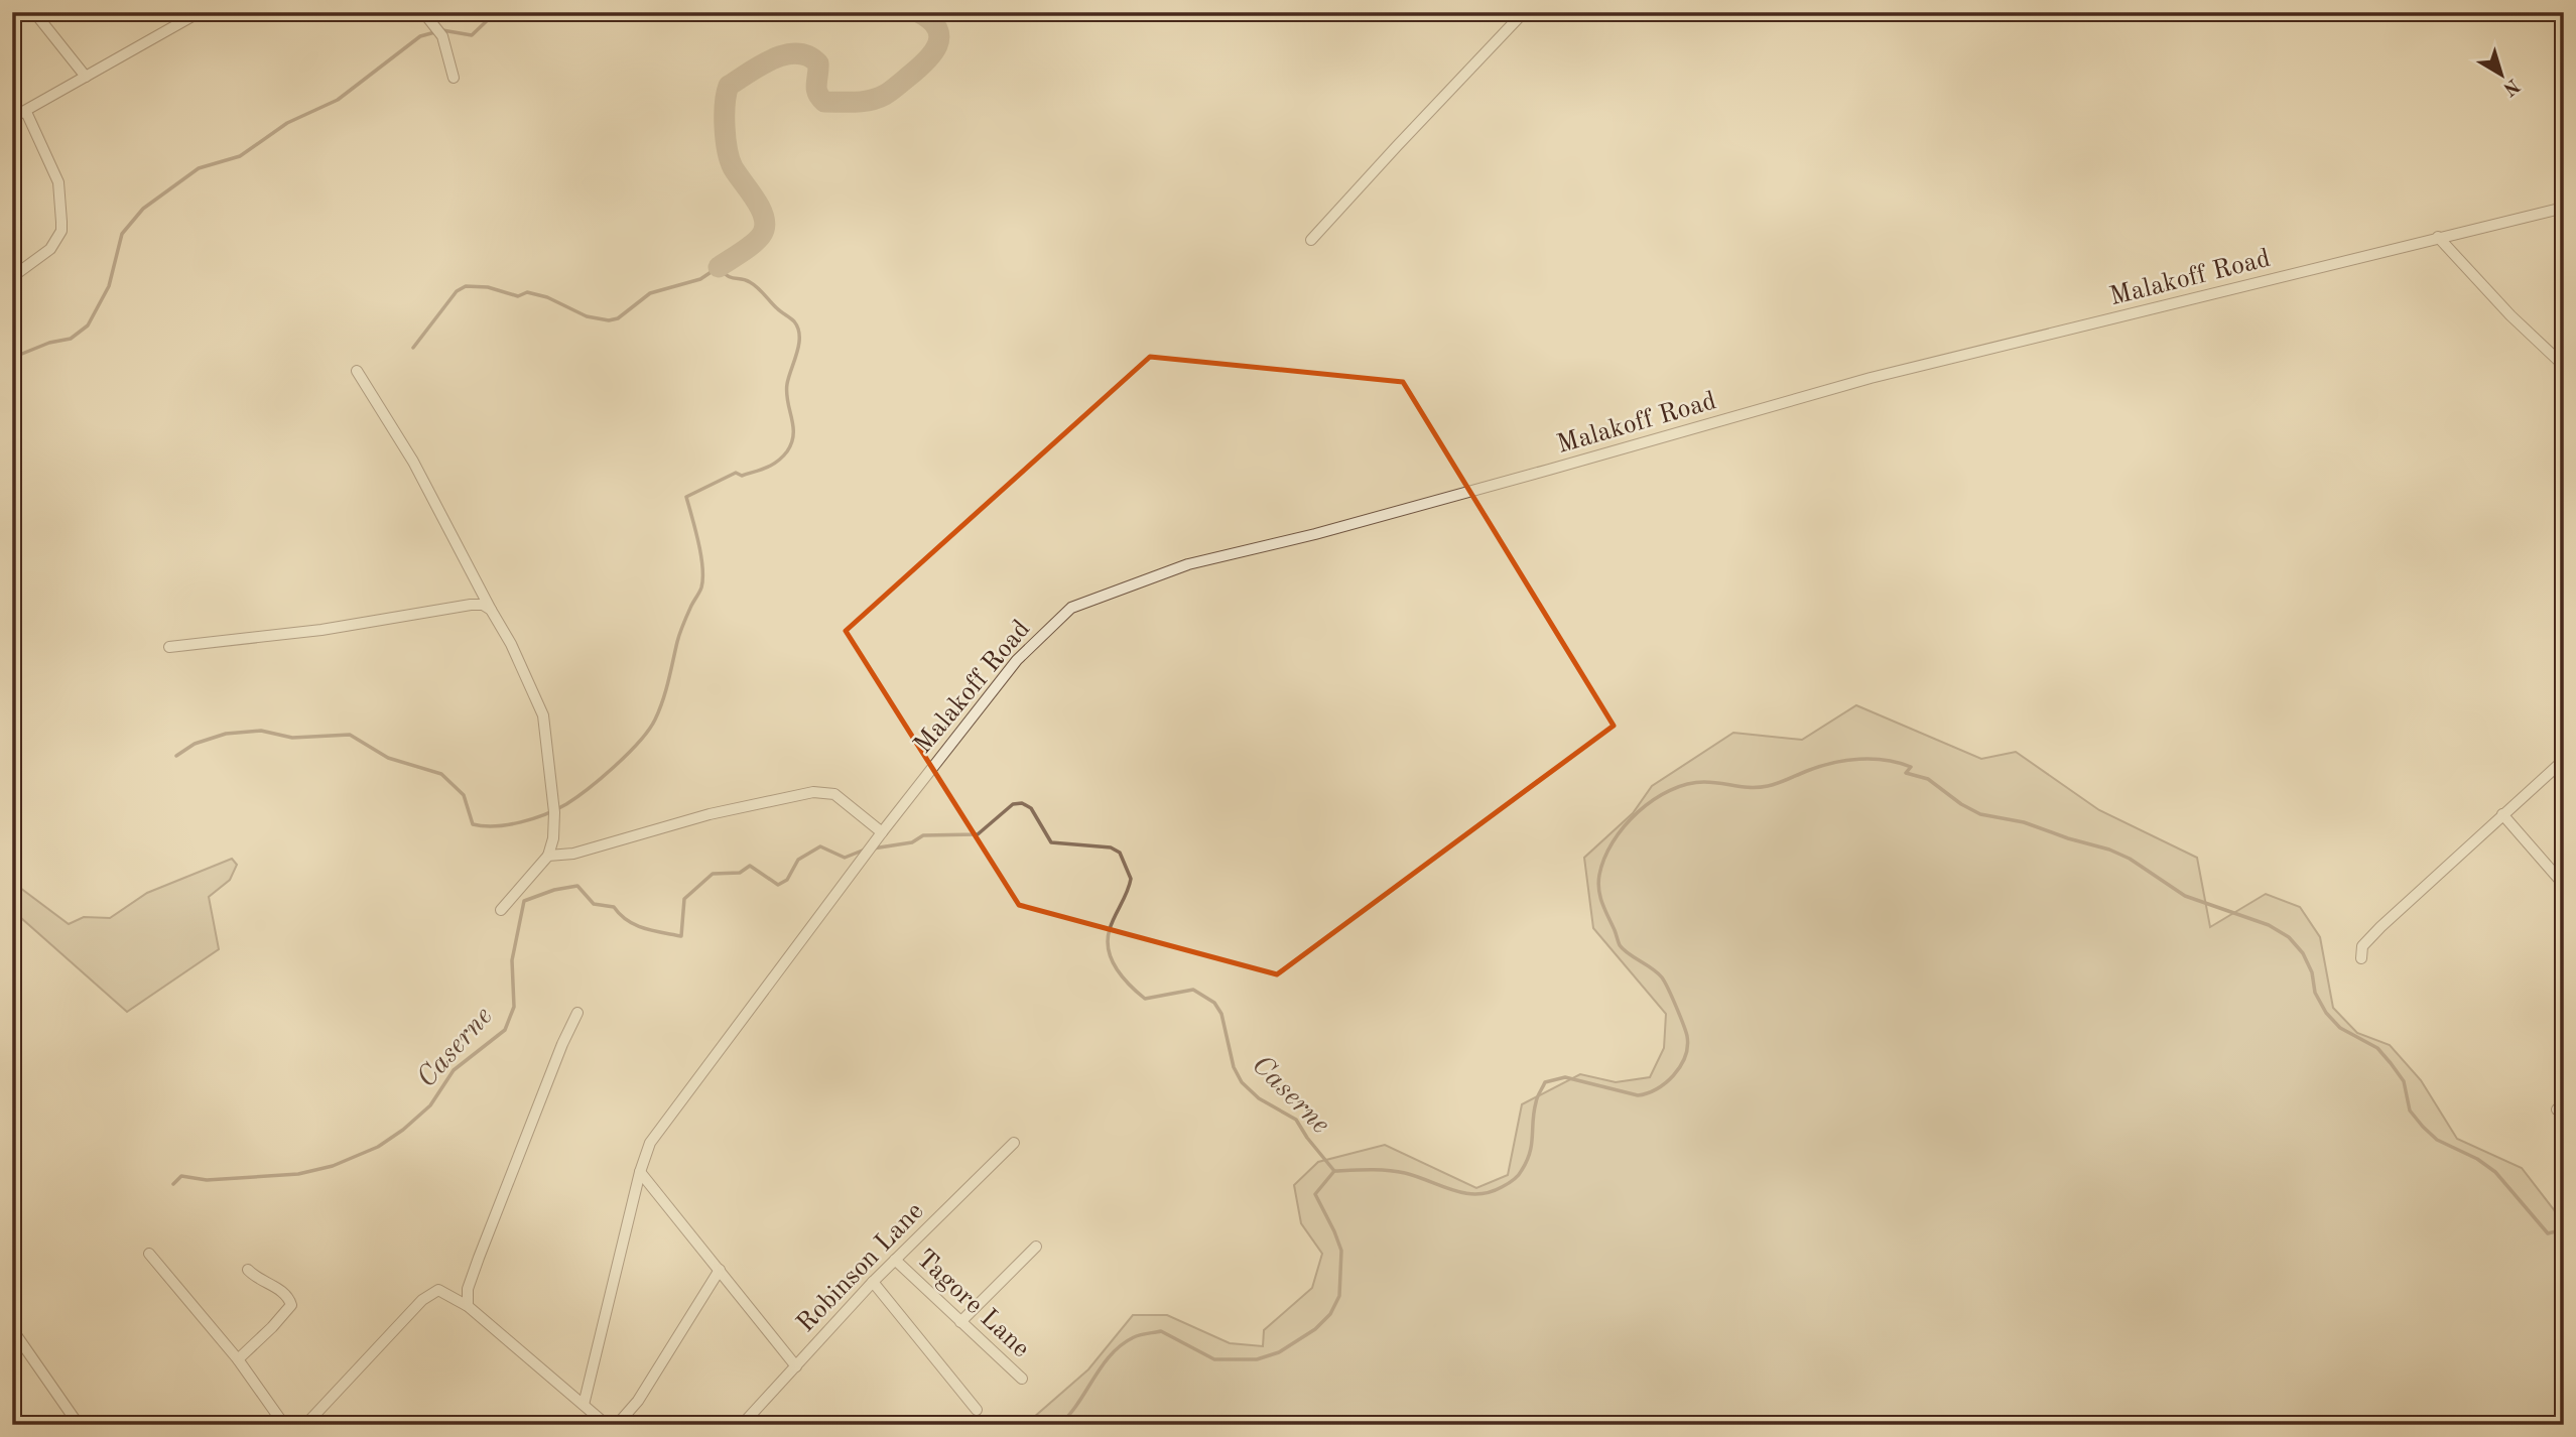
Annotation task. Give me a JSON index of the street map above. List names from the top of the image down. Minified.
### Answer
{"streets":{"street":["Malakoff Road","Robinson Lane","Tagore Lane"]},"crossings":[["Robinson Lane","Tagore Lane"]],"water":["Caserne"],"north":"bottom right"}
